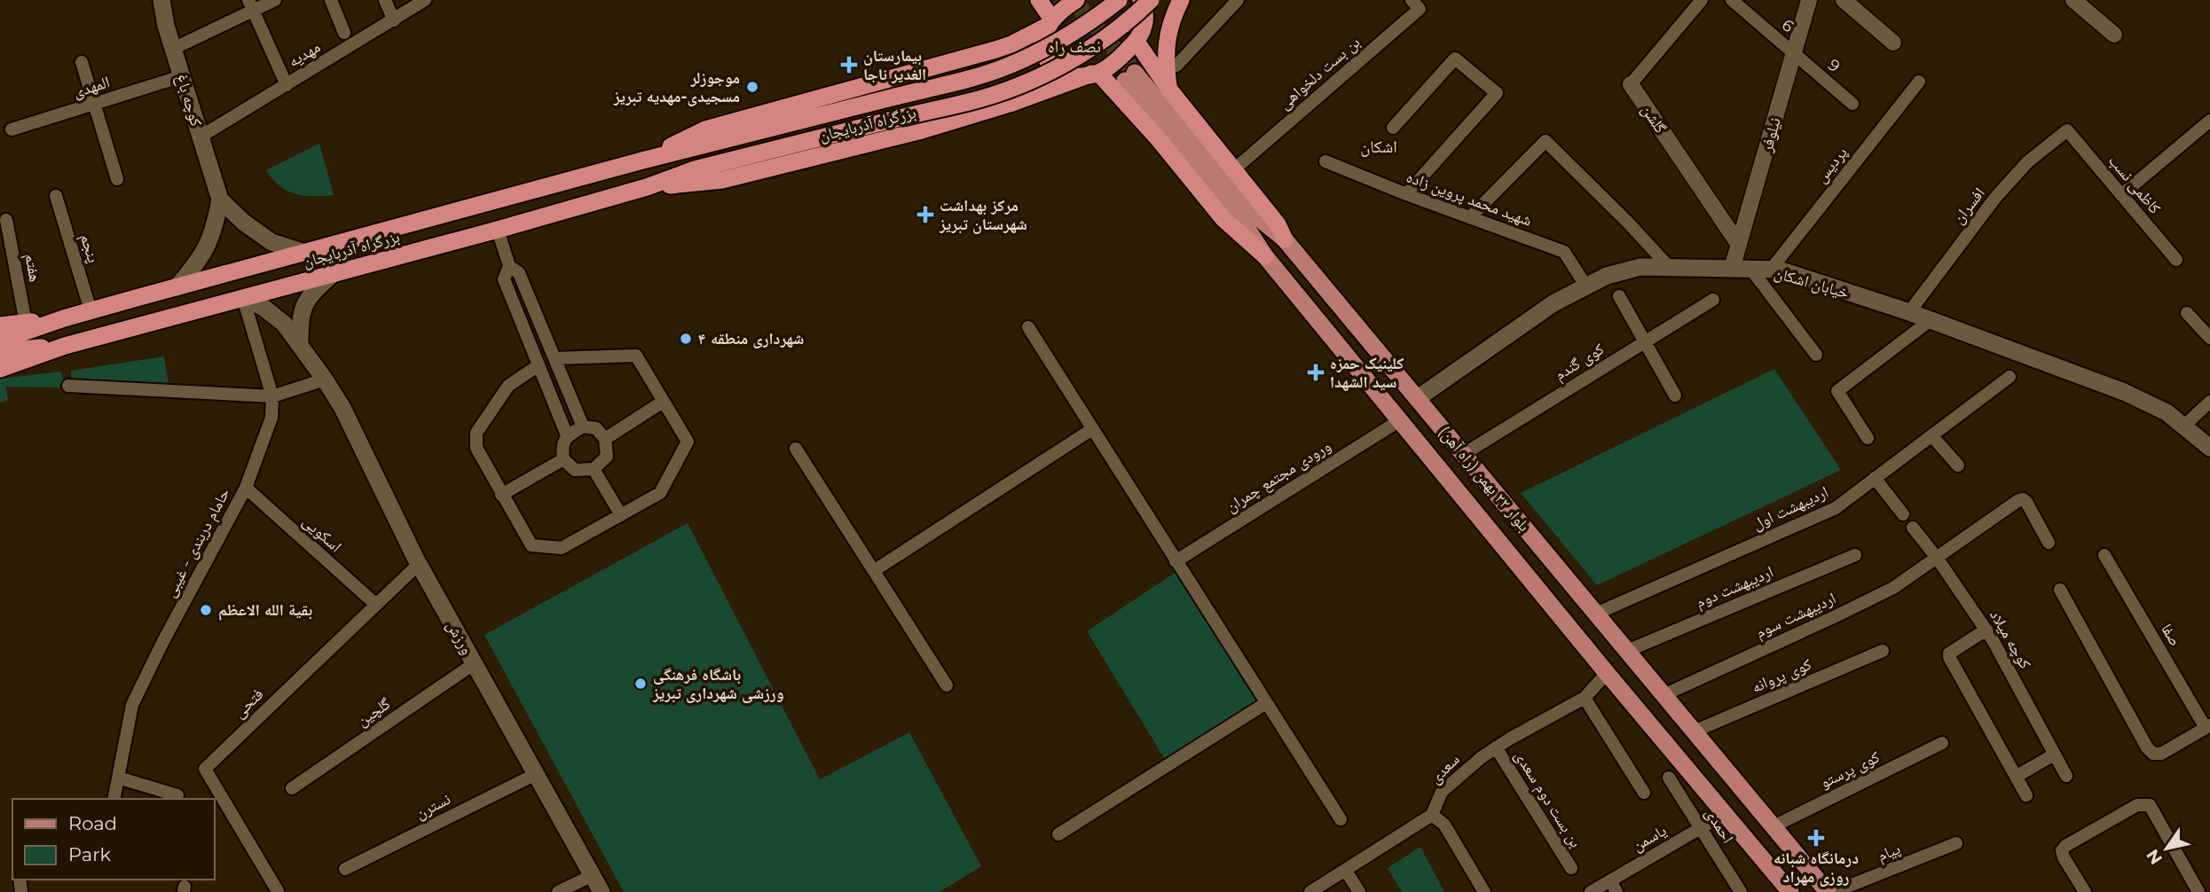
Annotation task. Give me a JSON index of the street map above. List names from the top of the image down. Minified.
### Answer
{"streets":{"highway":["بزرگراه آذربایجان"],"main road":["کوچه باغ","خیابان اشکان","بلوار ۲۲ بهمن (راه آهن)","ورزش"],"street":["6","مهدیه","9","بن بست دلخواهی","المهدی","گلشن","نیلوفر","پردیس","کاظمی نسب","شهید محمد پروین زاده","افسران","پنجم","هفتم","کوی گندم","ورودی مجتمع چمران","اردیبهشت اول","اسکویی","حامام دربندی - غیبی","اردیبهشت دوم","اردیبهشت سوم","صفا","کوچه میلاد","کوی پروانه","فتحی","گلچین","سعدی","کوی پرستو","بن بست دوم سعدی","نسترن","احمدی","یاسمن","پیام"]},"crossings":[["6","9"],["6","نیلوفر"],["مهدیه","کوچه باغ"],["9","نیلوفر"],["المهدی","کوچه باغ"],["گلشن","نیلوفر"],["بزرگراه آذربایجان","پنجم"],["بزرگراه آذربایجان","هفتم"],["بزرگراه آذربایجان","حامام دربندی - غیبی"],["بزرگراه آذربایجان","ورزش"],["نیلوفر","خیابان اشکان"],["پردیس","خیابان اشکان"],["کاظمی نسب","افسران"],["شهید محمد پروین زاده","خیابان اشکان"],["افسران","خیابان اشکان"],["خیابان اشکان","بلوار ۲۲ بهمن (راه آهن)"],["کوی گندم","بلوار ۲۲ بهمن (راه آهن)"],["ورودی مجتمع چمران","بلوار ۲۲ بهمن (راه آهن)"],["بلوار ۲۲ بهمن (راه آهن)","اردیبهشت اول"],["بلوار ۲۲ بهمن (راه آهن)","اردیبهشت دوم"],["بلوار ۲۲ بهمن (راه آهن)","اردیبهشت سوم"],["بلوار ۲۲ بهمن (راه آهن)","کوی پروانه"],["بلوار ۲۲ بهمن (راه آهن)","سعدی"],["بلوار ۲۲ بهمن (راه آهن)","کوی پرستو"],["بلوار ۲۲ بهمن (راه آهن)","یاسمن"],["اسکویی","حامام دربندی - غیبی"],["اسکویی","فتحی"],["حامام دربندی - غیبی","ورزش"],["اردیبهشت سوم","کوچه میلاد"],["ورزش","فتحی"],["ورزش","گلچین"],["ورزش","نسترن"],["سعدی","بن بست دوم سعدی"],["احمدی","یاسمن"]],"districts":["نصف راه","اشکان"],"places":{"health":["بیمارستان الغدیر ناجا","مرکز بهداشت شهرستان تبریز","کلینیک حمزه سید الشهدا","درمانگاه شبانه روزی مهراد"],"other":["موجوزلر مسجیدی-مهدیه تبریز","شهرداری منطقه ۴","بقیة الله الاعظم","باشگاه فرهنگی ورزشی شهرداری تبریز"]},"legend":["Road","Park"],"north":"bottom left"}
